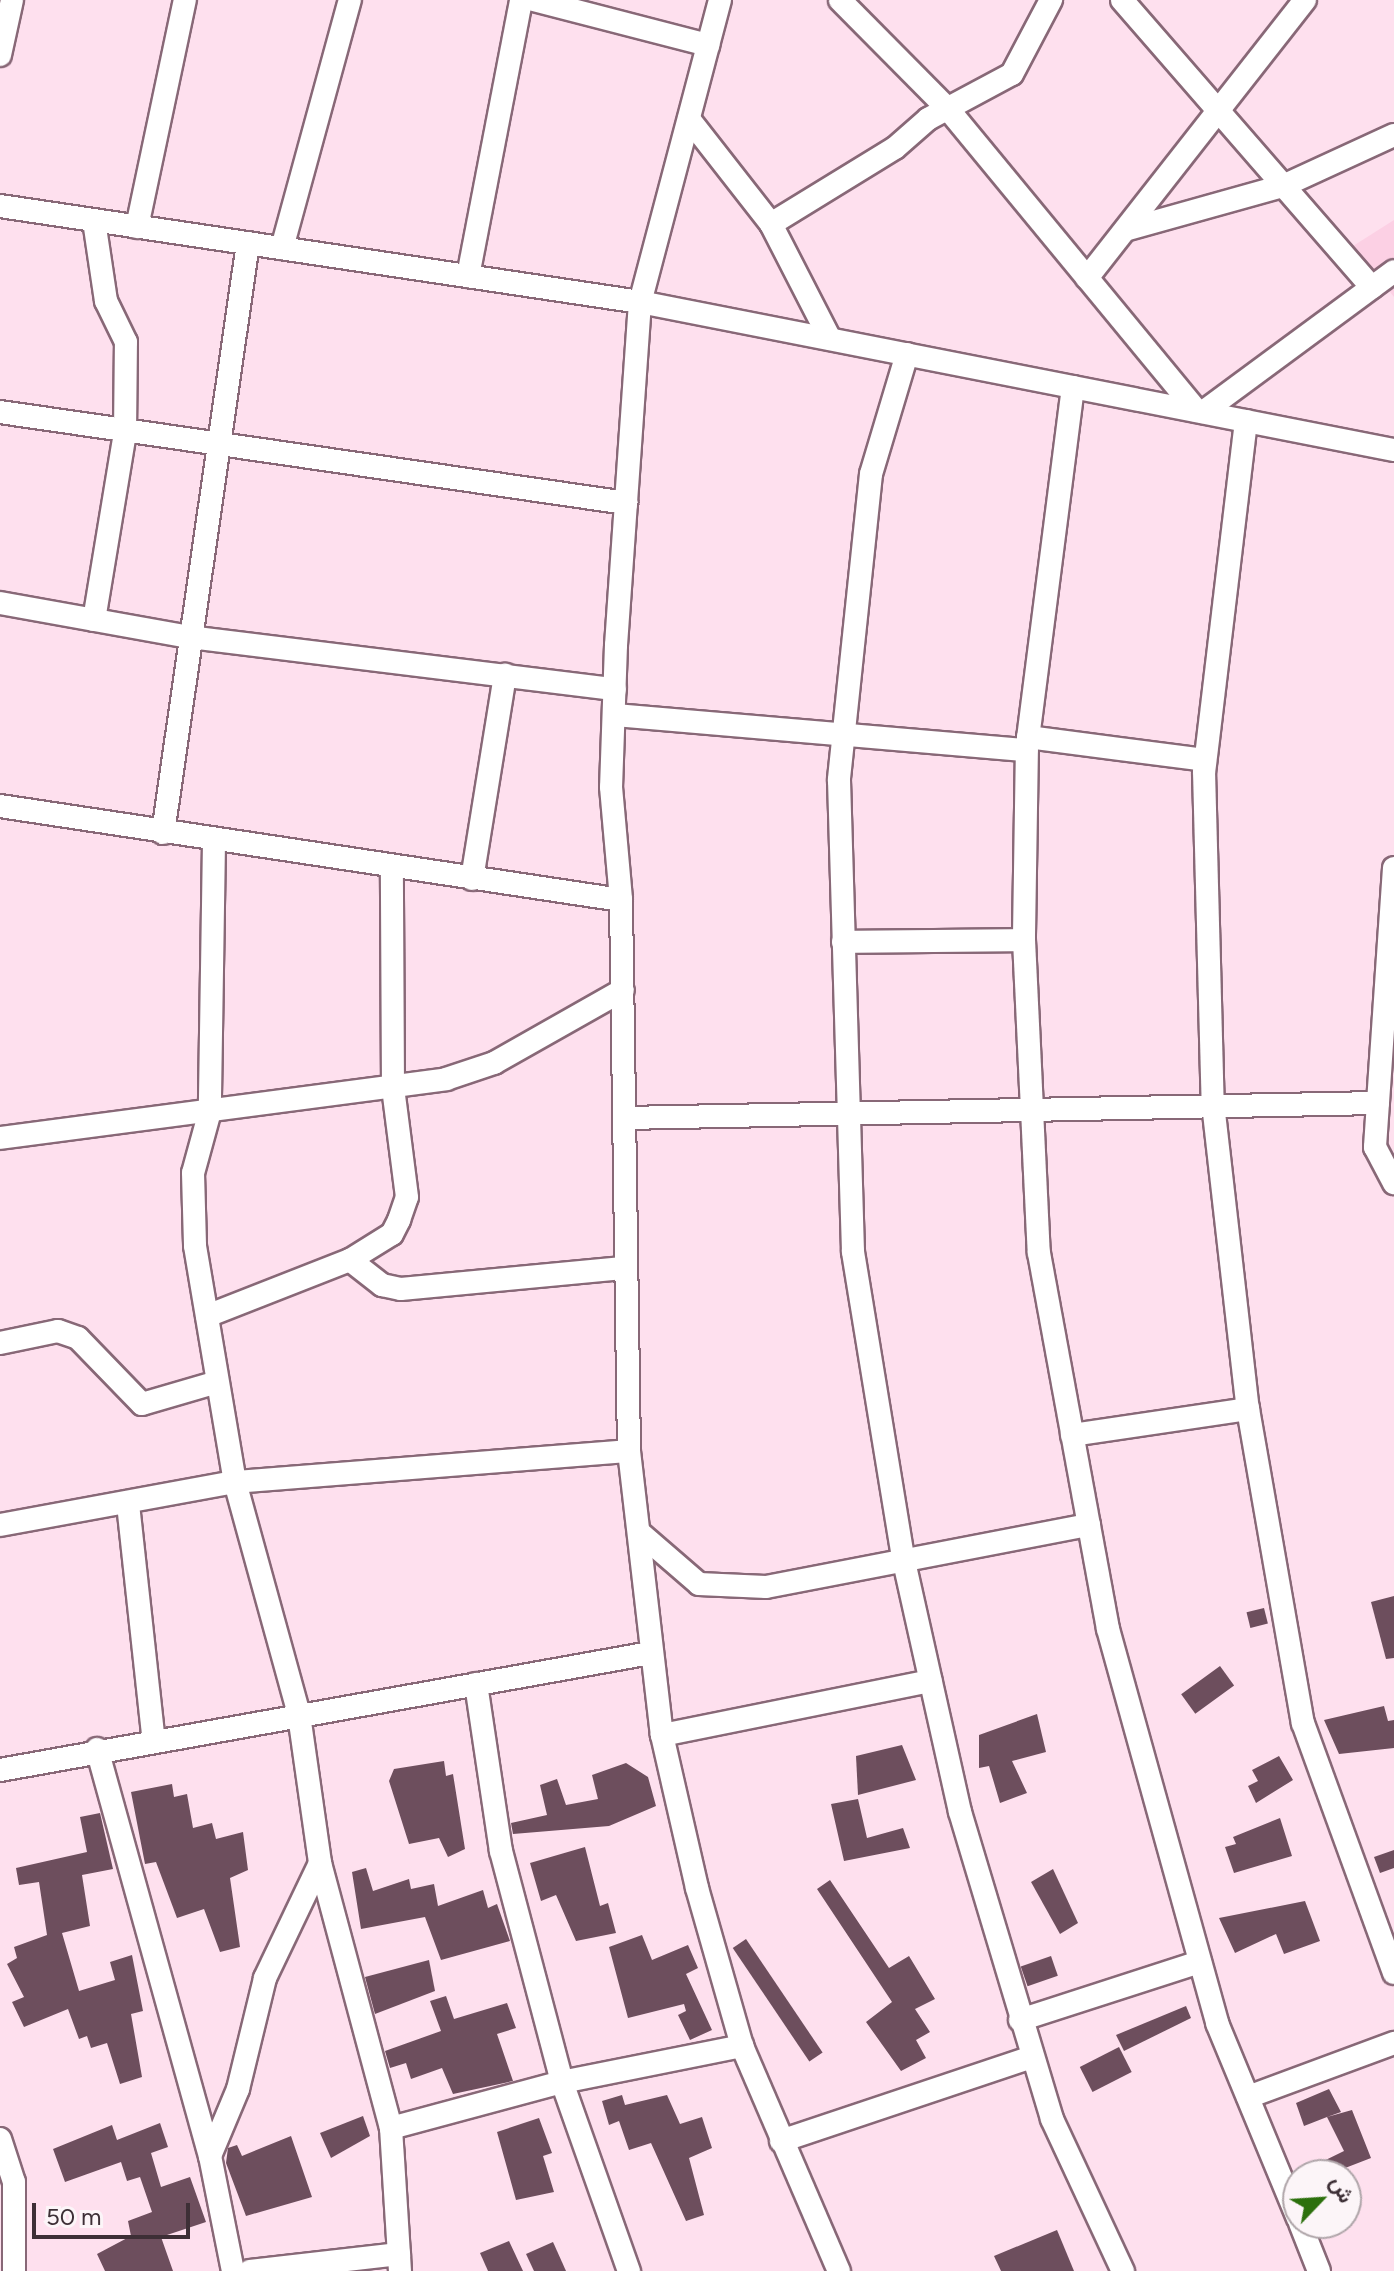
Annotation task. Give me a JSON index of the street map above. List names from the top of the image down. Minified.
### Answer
{"scale_bar":"50 m","north":"top right"}
